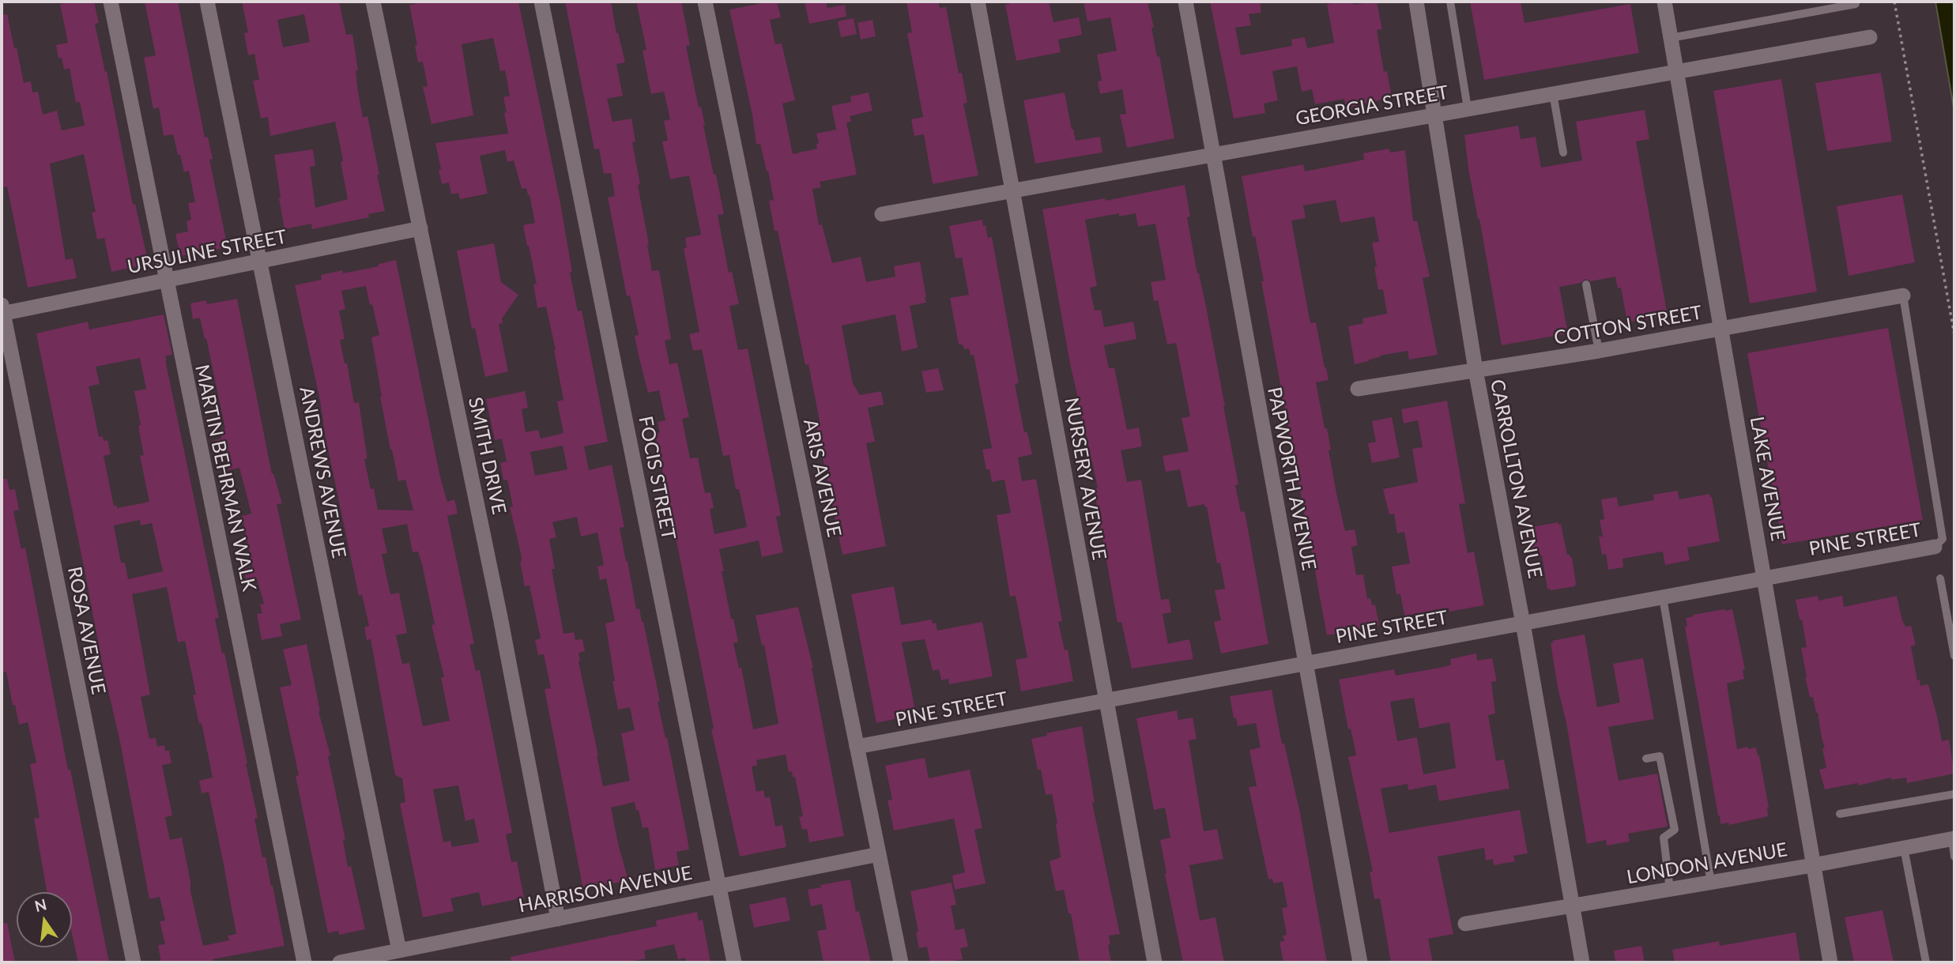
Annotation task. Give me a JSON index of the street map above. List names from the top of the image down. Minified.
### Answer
{"streets":{"street":["GEORGIA STREET","URSULINE STREET","COTTON STREET","SMITH DRIVE","ANDREWS AVENUE","MARTIN BEHRMAN WALK","FOCIS STREET","ARIS AVENUE","NURSERY AVENUE","PAPWORTH AVENUE","CARROLLTON AVENUE","LAKE AVENUE","PINE STREET","ROSA AVENUE","LONDON AVENUE","HARRISON AVENUE"]},"crossings":[["GEORGIA STREET","NURSERY AVENUE"],["GEORGIA STREET","PAPWORTH AVENUE"],["GEORGIA STREET","CARROLLTON AVENUE"],["GEORGIA STREET","LAKE AVENUE"],["URSULINE STREET","SMITH DRIVE"],["URSULINE STREET","ANDREWS AVENUE"],["URSULINE STREET","MARTIN BEHRMAN WALK"],["URSULINE STREET","ROSA AVENUE"],["COTTON STREET","CARROLLTON AVENUE"],["COTTON STREET","LAKE AVENUE"],["SMITH DRIVE","HARRISON AVENUE"],["ANDREWS AVENUE","HARRISON AVENUE"],["FOCIS STREET","HARRISON AVENUE"],["ARIS AVENUE","PINE STREET"],["ARIS AVENUE","HARRISON AVENUE"],["NURSERY AVENUE","PINE STREET"],["PAPWORTH AVENUE","PINE STREET"],["CARROLLTON AVENUE","PINE STREET"],["CARROLLTON AVENUE","LONDON AVENUE"],["LAKE AVENUE","PINE STREET"],["LAKE AVENUE","LONDON AVENUE"]],"north":"top"}
